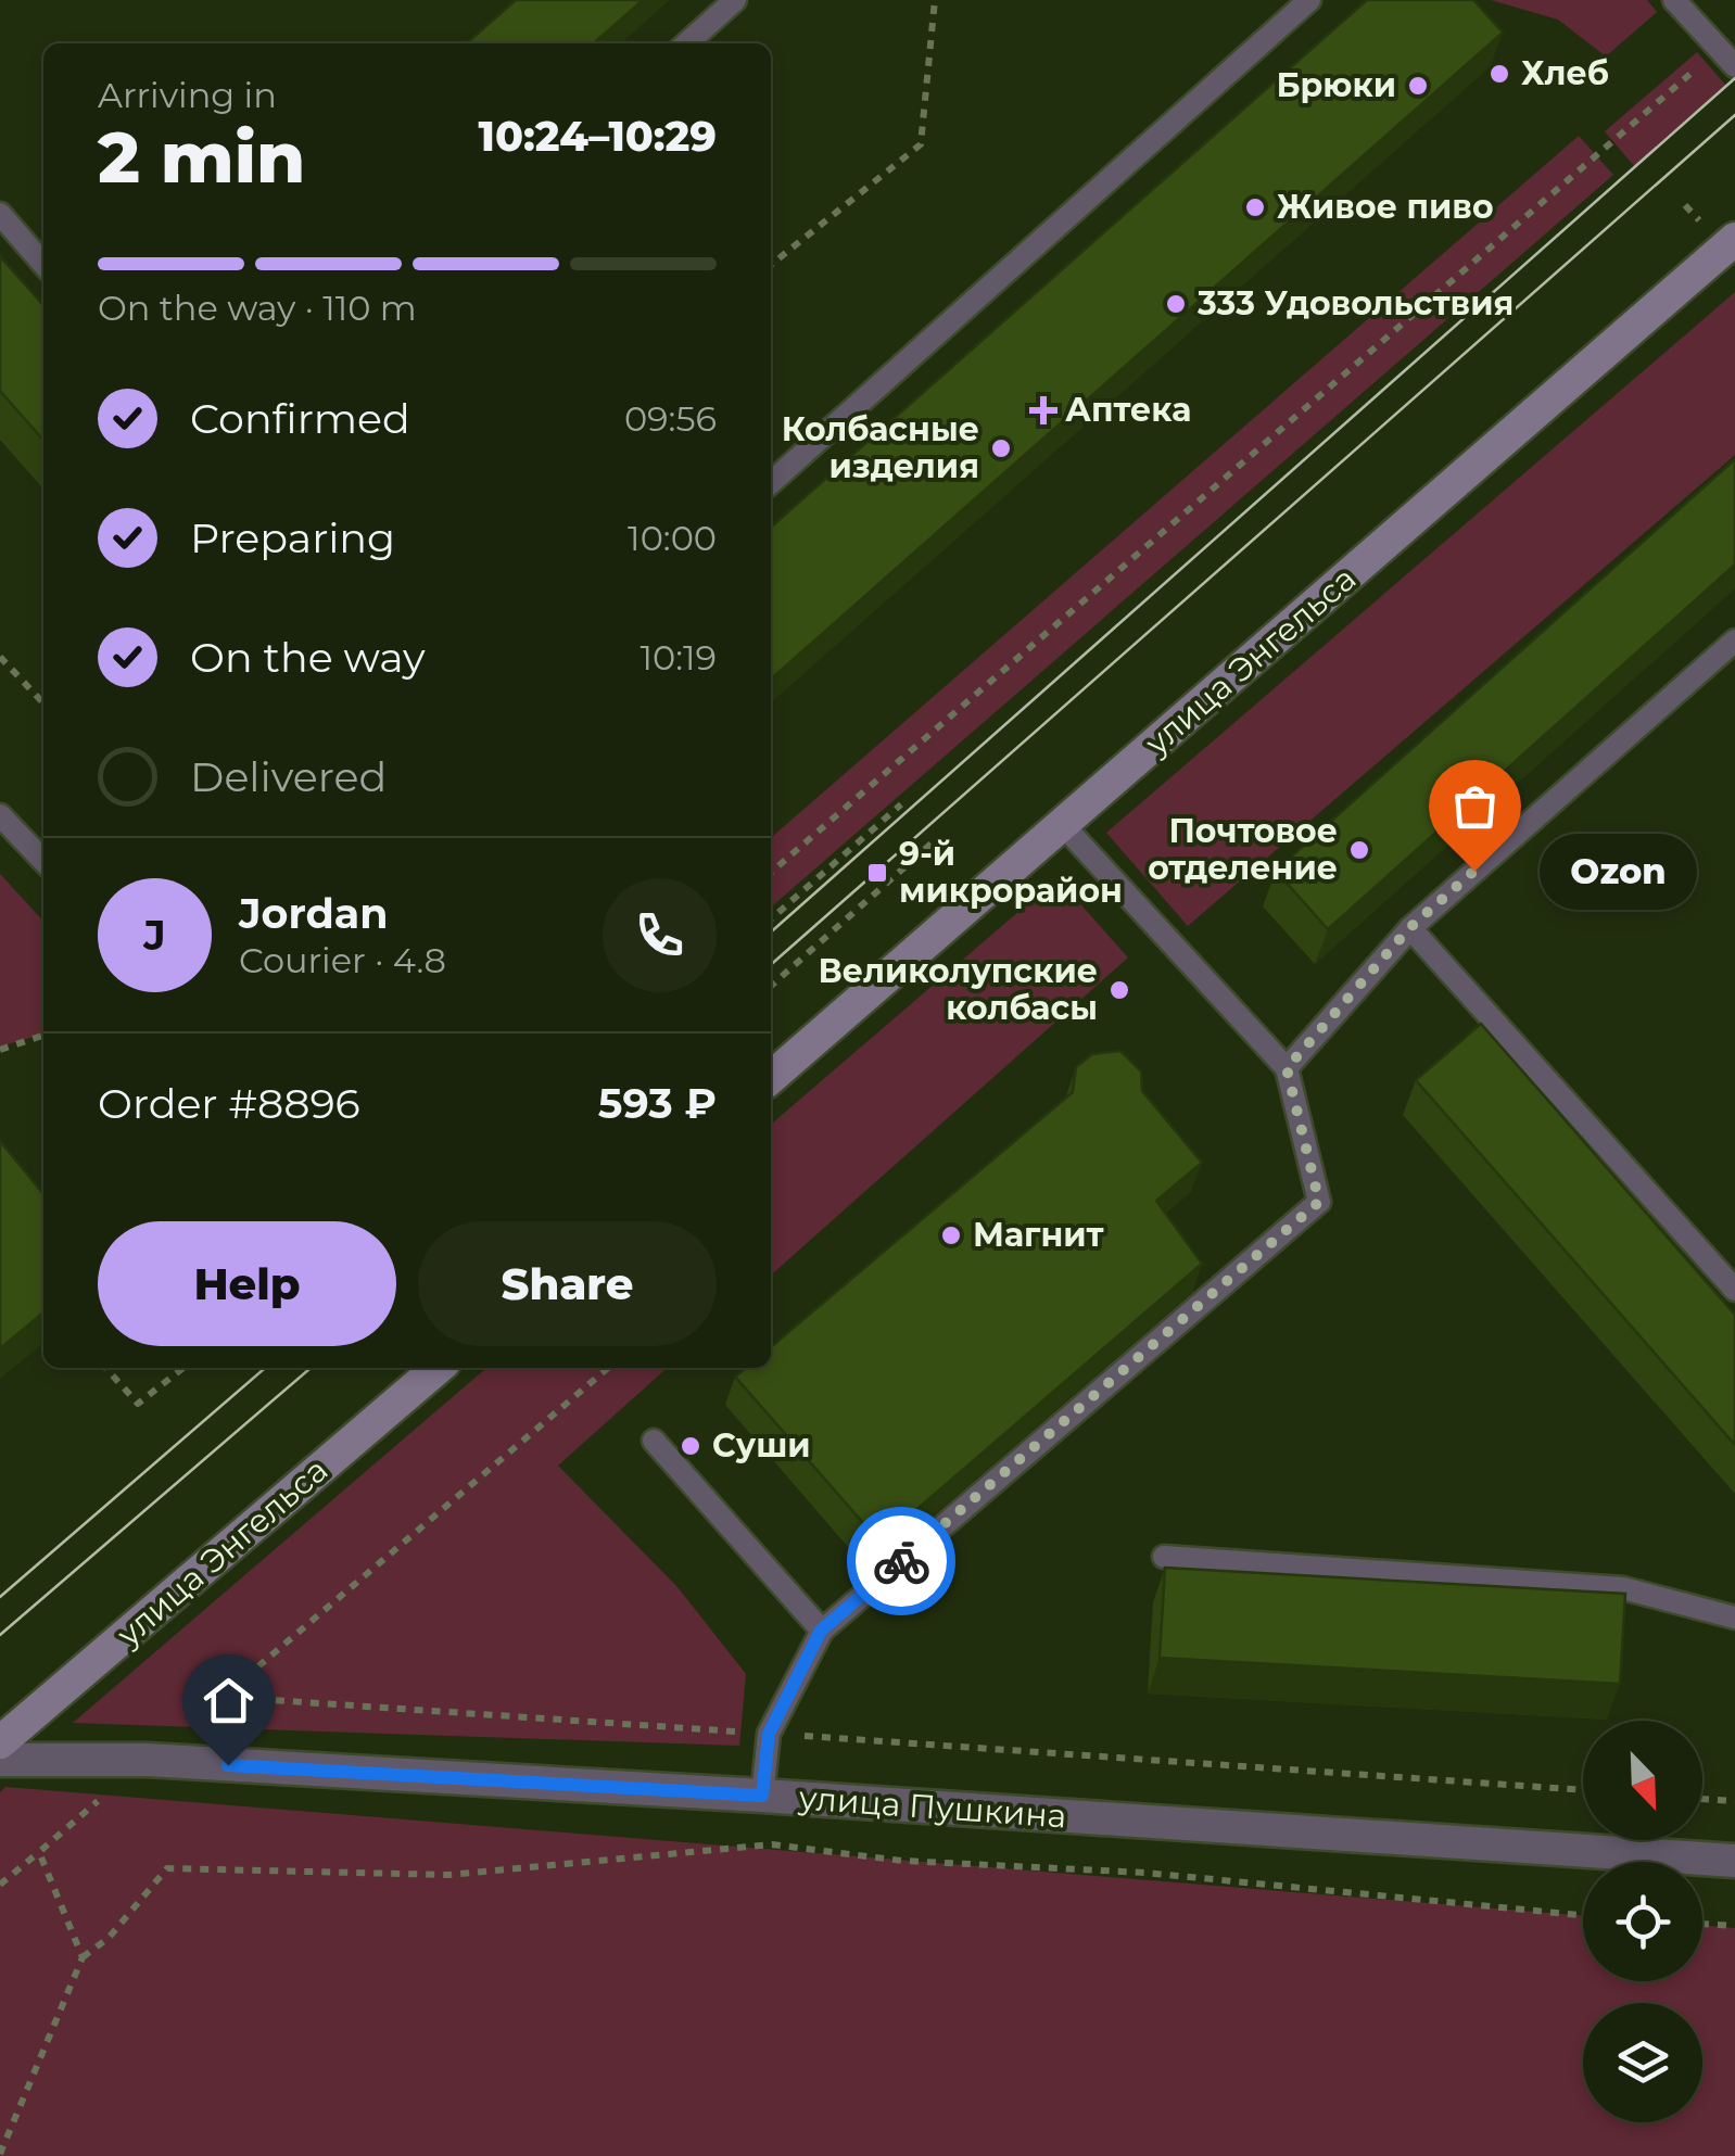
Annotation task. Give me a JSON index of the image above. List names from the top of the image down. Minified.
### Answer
{"streets":{"main road":["улица Энгельса"],"street":["улица Пушкина"]},"places":{"other":["Хлеб","Брюки","Живое пиво","333 Удовольствия","Колбасные изделия","Почтовое отделение","Ozon","Великолупские колбасы","Магнит","Суши"],"health":["Аптека"],"transit":["9-й микрорайон"]},"north":"bottom right","page":{"heading":["2 min","Arriving in","10:24–10:29"],"panel":["Jordan","Courier · 4.8","Order #8896","593 ₽"],"bar":"On the way · 110 m","list":[["Confirmed","09:56"],["Preparing","10:00"],["On the way","10:19"],"Delivered"],"bubble":"Ozon","round":"J","buttons":["Help","Share"]}}
